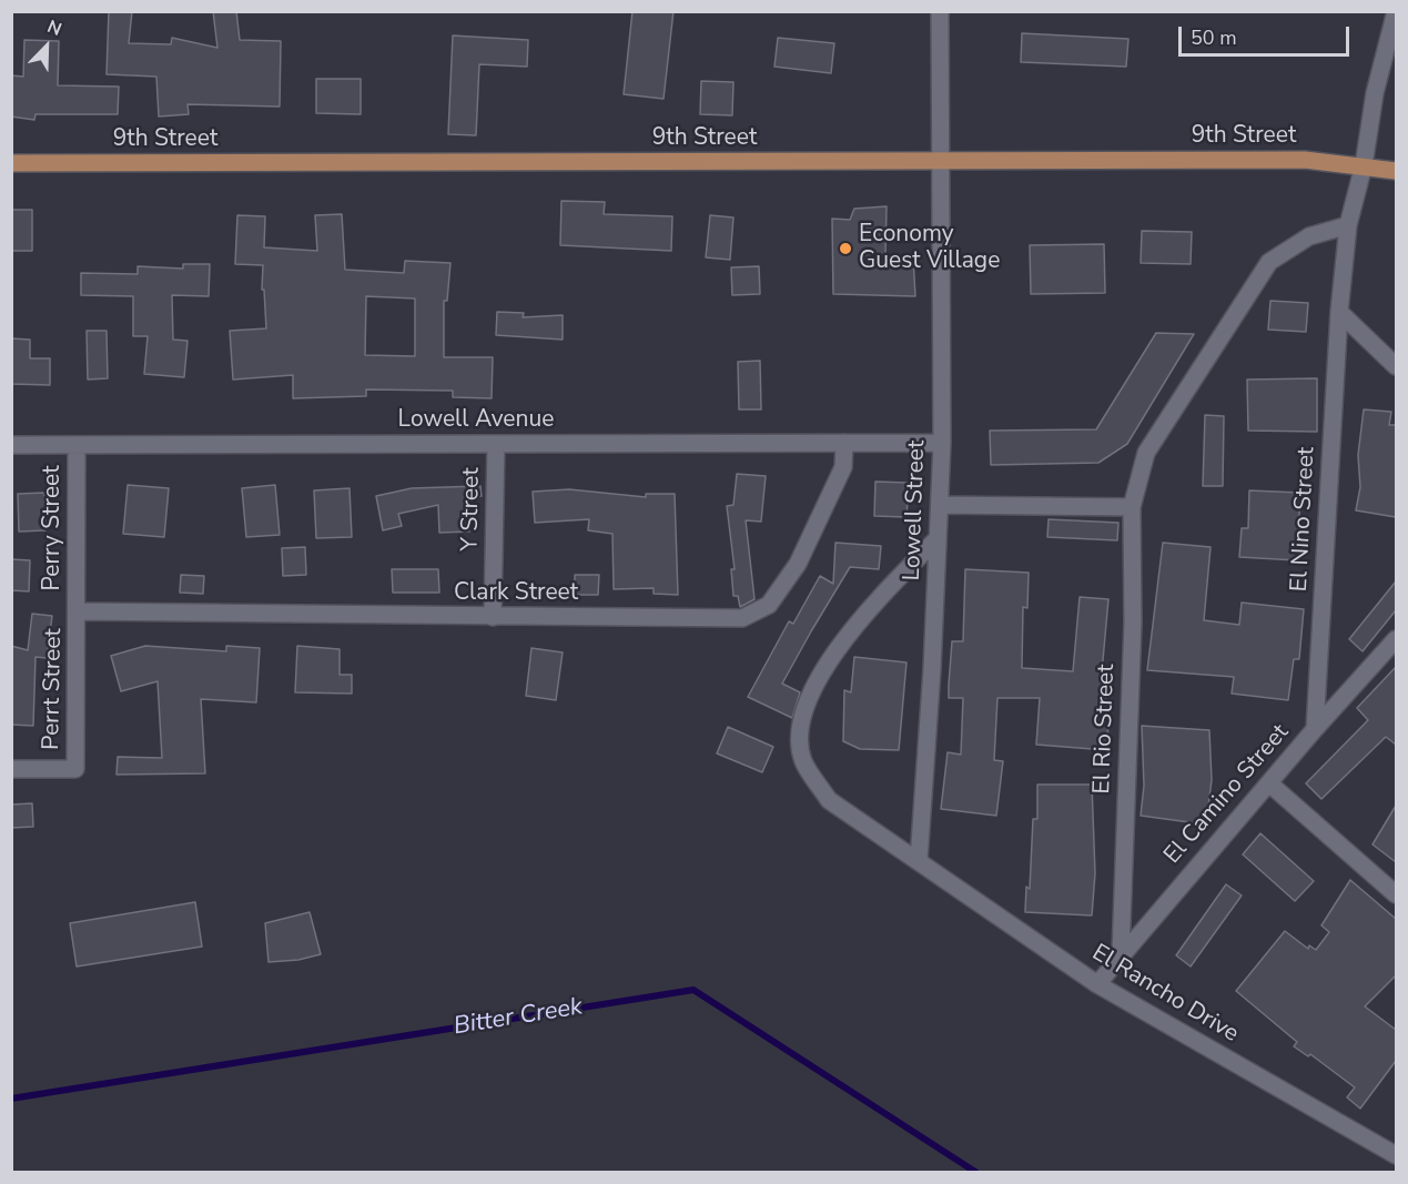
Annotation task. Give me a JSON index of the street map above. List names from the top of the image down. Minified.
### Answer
{"streets":{"main road":["9th Street"],"street":["Lowell Avenue","Y Street","Lowell Street","El Nino Street","Perry Street","Clark Street","Perrt Street","El Rio Street","El Camino Street","El Rancho Drive"]},"crossings":[["9th Street","Lowell Street"],["Lowell Avenue","Y Street"],["Lowell Avenue","Lowell Street"],["Lowell Avenue","Perry Street"],["Lowell Avenue","Clark Street"],["Y Street","Clark Street"],["Lowell Street","El Rancho Drive"],["El Nino Street","El Camino Street"],["Perry Street","Clark Street"],["Perry Street","Perrt Street"],["Clark Street","Perrt Street"],["El Rio Street","El Camino Street"],["El Camino Street","El Rancho Drive"]],"water":["Bitter Creek"],"places":["Economy Guest Village"],"scale_bar":"50 m","north":"top right"}
